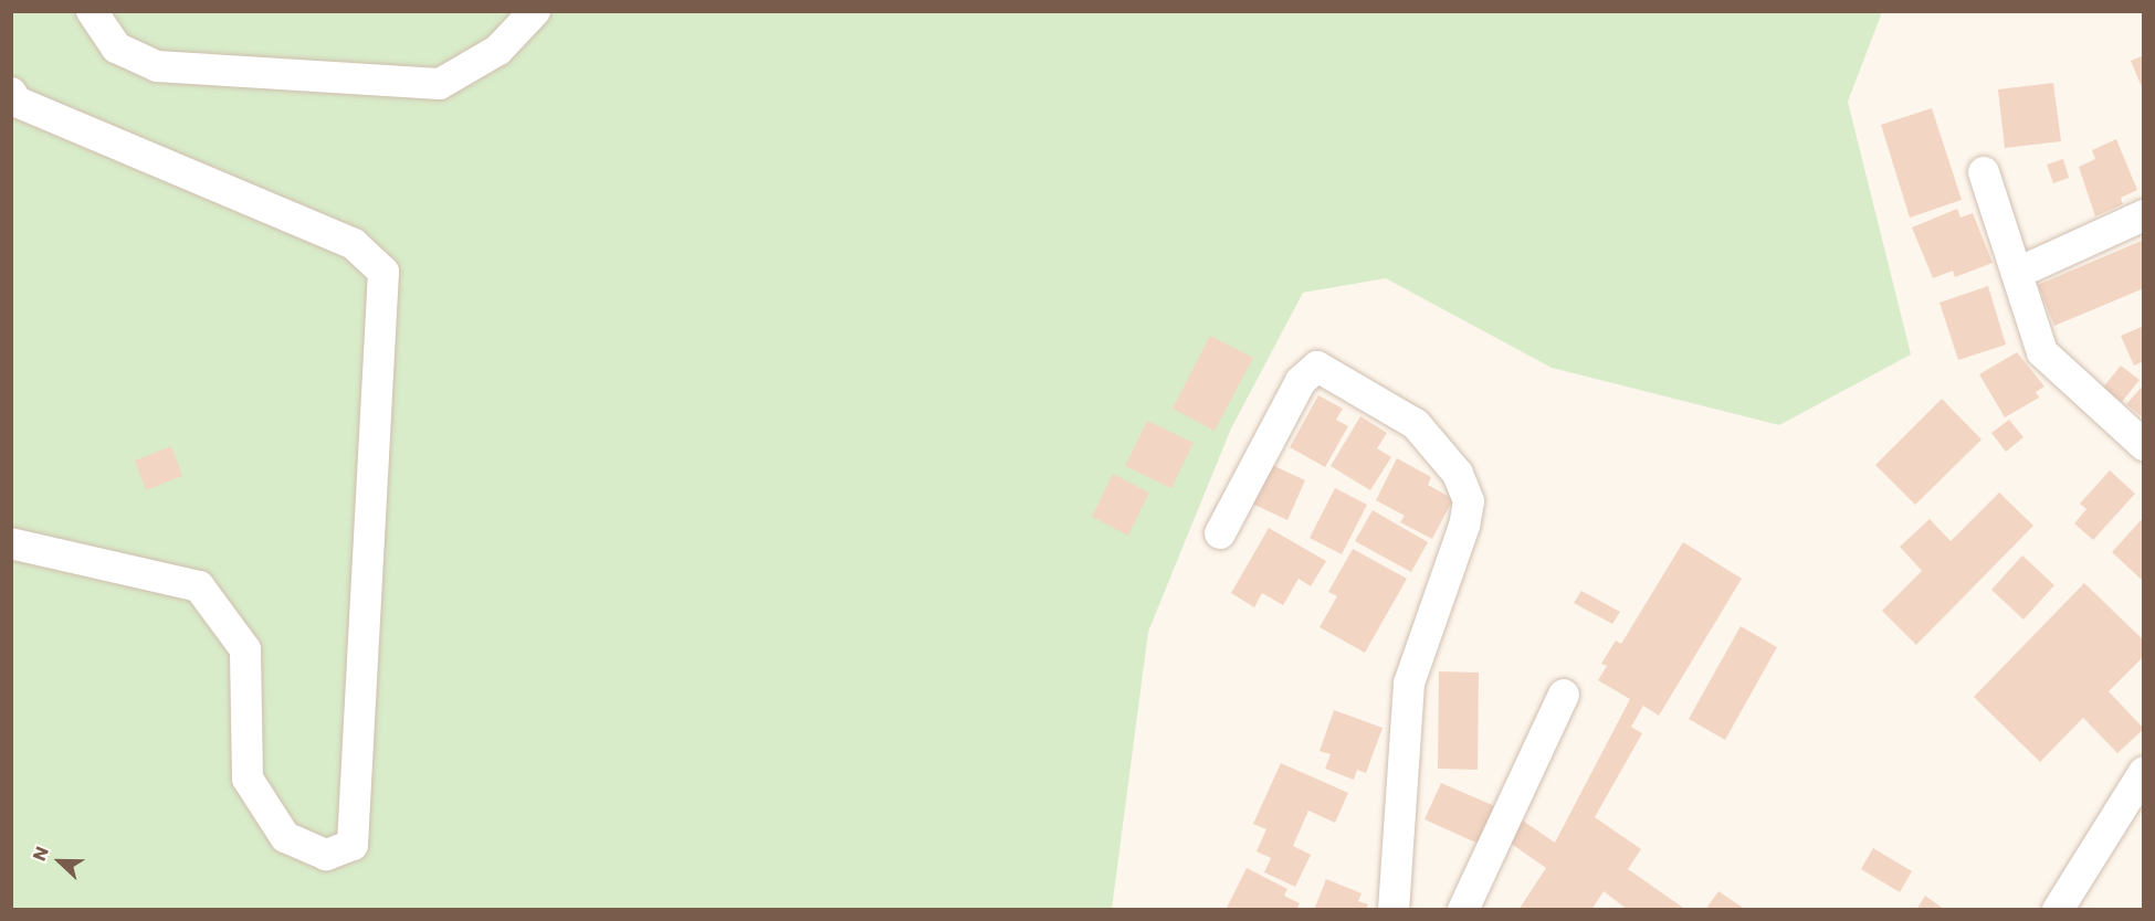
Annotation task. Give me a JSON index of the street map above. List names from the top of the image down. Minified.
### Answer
{"north":"left"}
